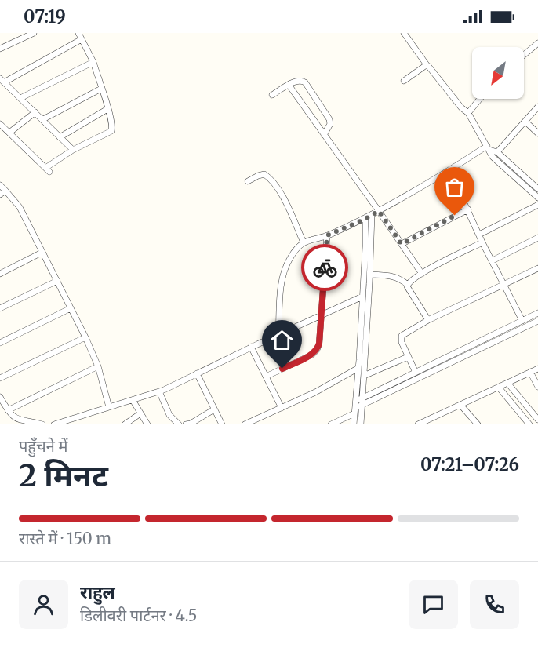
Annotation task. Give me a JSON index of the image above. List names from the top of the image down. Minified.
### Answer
{"north":"bottom left","page":{"status":"07:19","heading":["2 मिनट","पहुँचने में","07:21–07:26"],"panel":["राहुल","डिलीवरी पार्टनर · 4.5"],"bar":"रास्ते में · 150 m"}}
